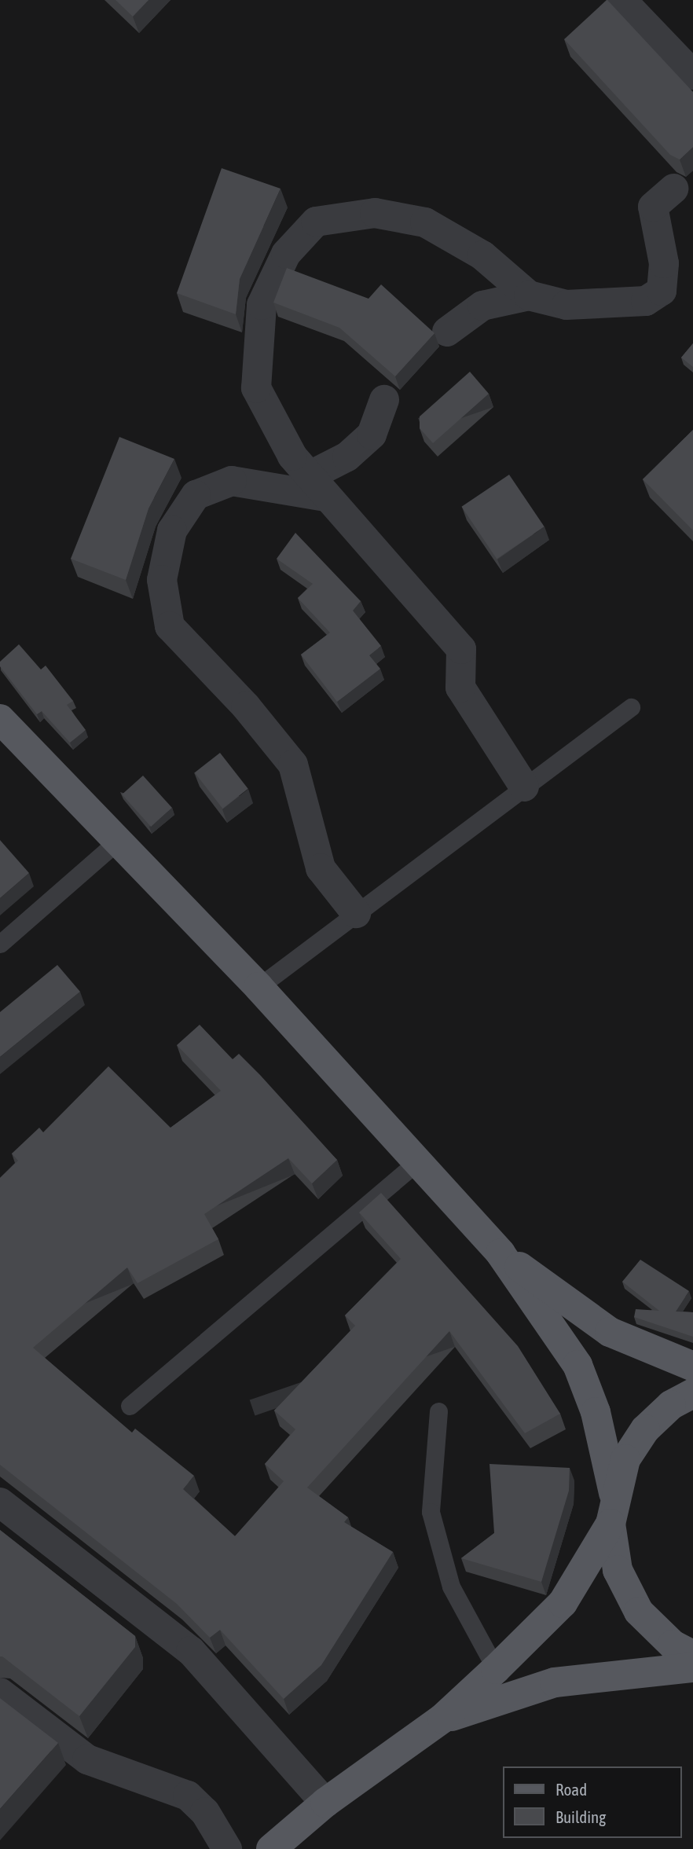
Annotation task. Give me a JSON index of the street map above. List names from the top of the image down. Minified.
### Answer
{"legend":["Road","Building"]}
